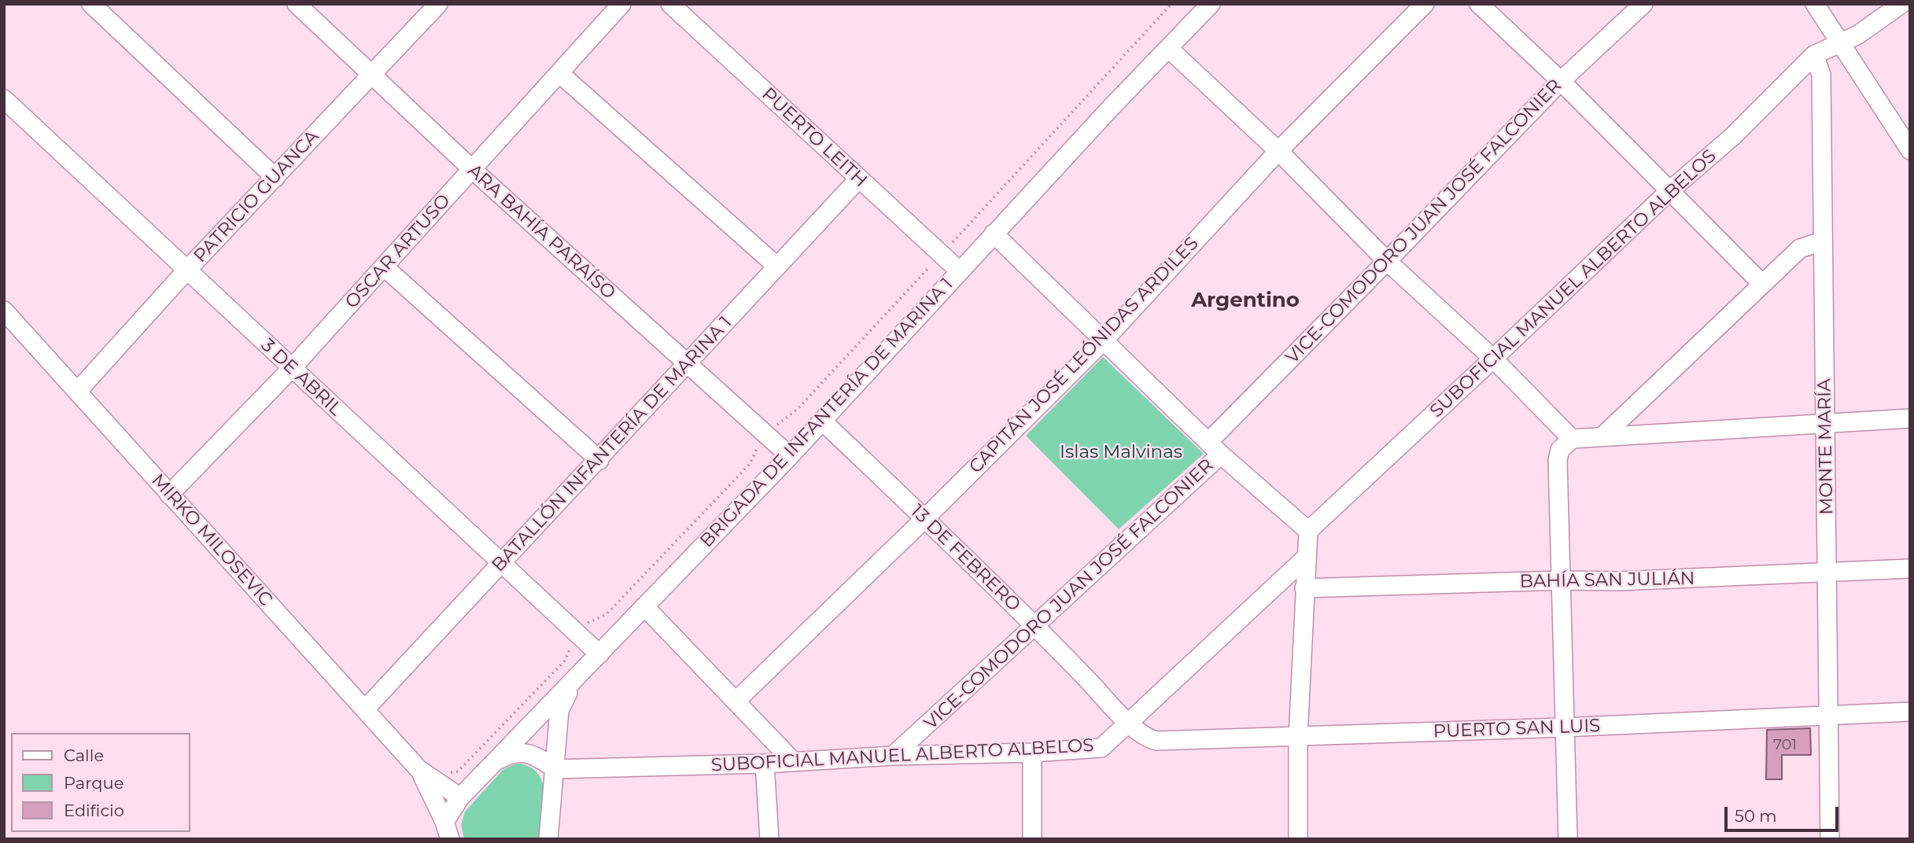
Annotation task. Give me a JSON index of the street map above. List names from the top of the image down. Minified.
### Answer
{"streets":{"street":["PUERTO LEITH","PATRICIO GUANCA","VICE-COMODORO JUAN JOSÉ FALCONIER","ARA BAHÍA PARAÍSO","OSCAR ARTUSO","SUBOFICIAL MANUEL ALBERTO ALBELOS","CAPITÁN JOSÉ LEÓNIDAS ARDILES","3 DE ABRIL","BRIGADA DE INFANTERÍA DE MARINA 1","BATALLÓN INFANTERÍA DE MARINA 1","MONTE MARÍA","MIRKO MILOSEVIC","13 DE FEBRERO","BAHÍA SAN JULIÁN","PUERTO SAN LUIS"]},"crossings":[["PUERTO LEITH","BRIGADA DE INFANTERÍA DE MARINA 1"],["PUERTO LEITH","BATALLÓN INFANTERÍA DE MARINA 1"],["PATRICIO GUANCA","ARA BAHÍA PARAÍSO"],["PATRICIO GUANCA","3 DE ABRIL"],["PATRICIO GUANCA","MIRKO MILOSEVIC"],["VICE-COMODORO JUAN JOSÉ FALCONIER","SUBOFICIAL MANUEL ALBERTO ALBELOS"],["VICE-COMODORO JUAN JOSÉ FALCONIER","13 DE FEBRERO"],["ARA BAHÍA PARAÍSO","OSCAR ARTUSO"],["ARA BAHÍA PARAÍSO","BRIGADA DE INFANTERÍA DE MARINA 1"],["ARA BAHÍA PARAÍSO","BATALLÓN INFANTERÍA DE MARINA 1"],["OSCAR ARTUSO","3 DE ABRIL"],["OSCAR ARTUSO","MIRKO MILOSEVIC"],["SUBOFICIAL MANUEL ALBERTO ALBELOS","MONTE MARÍA"],["SUBOFICIAL MANUEL ALBERTO ALBELOS","13 DE FEBRERO"],["SUBOFICIAL MANUEL ALBERTO ALBELOS","PUERTO SAN LUIS"],["CAPITÁN JOSÉ LEÓNIDAS ARDILES","13 DE FEBRERO"],["3 DE ABRIL","BRIGADA DE INFANTERÍA DE MARINA 1"],["3 DE ABRIL","BATALLÓN INFANTERÍA DE MARINA 1"],["BRIGADA DE INFANTERÍA DE MARINA 1","MIRKO MILOSEVIC"],["BRIGADA DE INFANTERÍA DE MARINA 1","13 DE FEBRERO"],["BATALLÓN INFANTERÍA DE MARINA 1","MIRKO MILOSEVIC"],["MONTE MARÍA","BAHÍA SAN JULIÁN"],["MONTE MARÍA","PUERTO SAN LUIS"],["13 DE FEBRERO","PUERTO SAN LUIS"]],"districts":["Argentino"],"parks":["Islas Malvinas"],"house_numbers":["701"],"legend":["Calle","Parque","Edificio"],"scale_bar":"50 m"}
